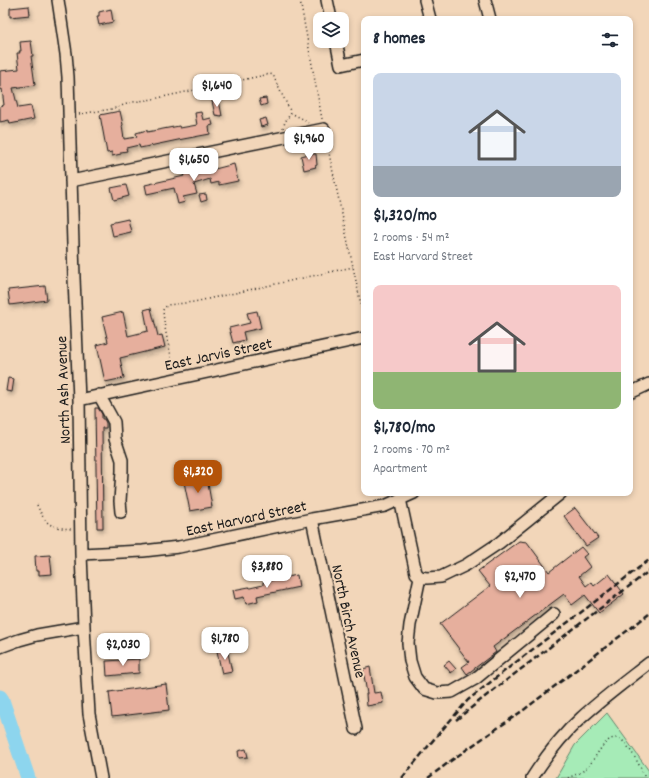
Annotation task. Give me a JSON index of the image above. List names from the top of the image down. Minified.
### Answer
{"streets":{"street":["East Jarvis Street","North Ash Avenue","East Harvard Street","North Birch Avenue"]},"crossings":[["East Jarvis Street","North Ash Avenue"],["North Ash Avenue","East Harvard Street"],["East Harvard Street","North Birch Avenue"]],"page":{"heading":"8 homes","list":[{"name":"$1,320/mo","note":"2 rooms · 54 m² · East Harvard Street"},{"name":"$1,780/mo","note":"2 rooms · 70 m² · Apartment"}],"price":["$1,640","$1,960","$1,650","$1,320","$3,880","$2,470","$1,780","$2,030"]}}
